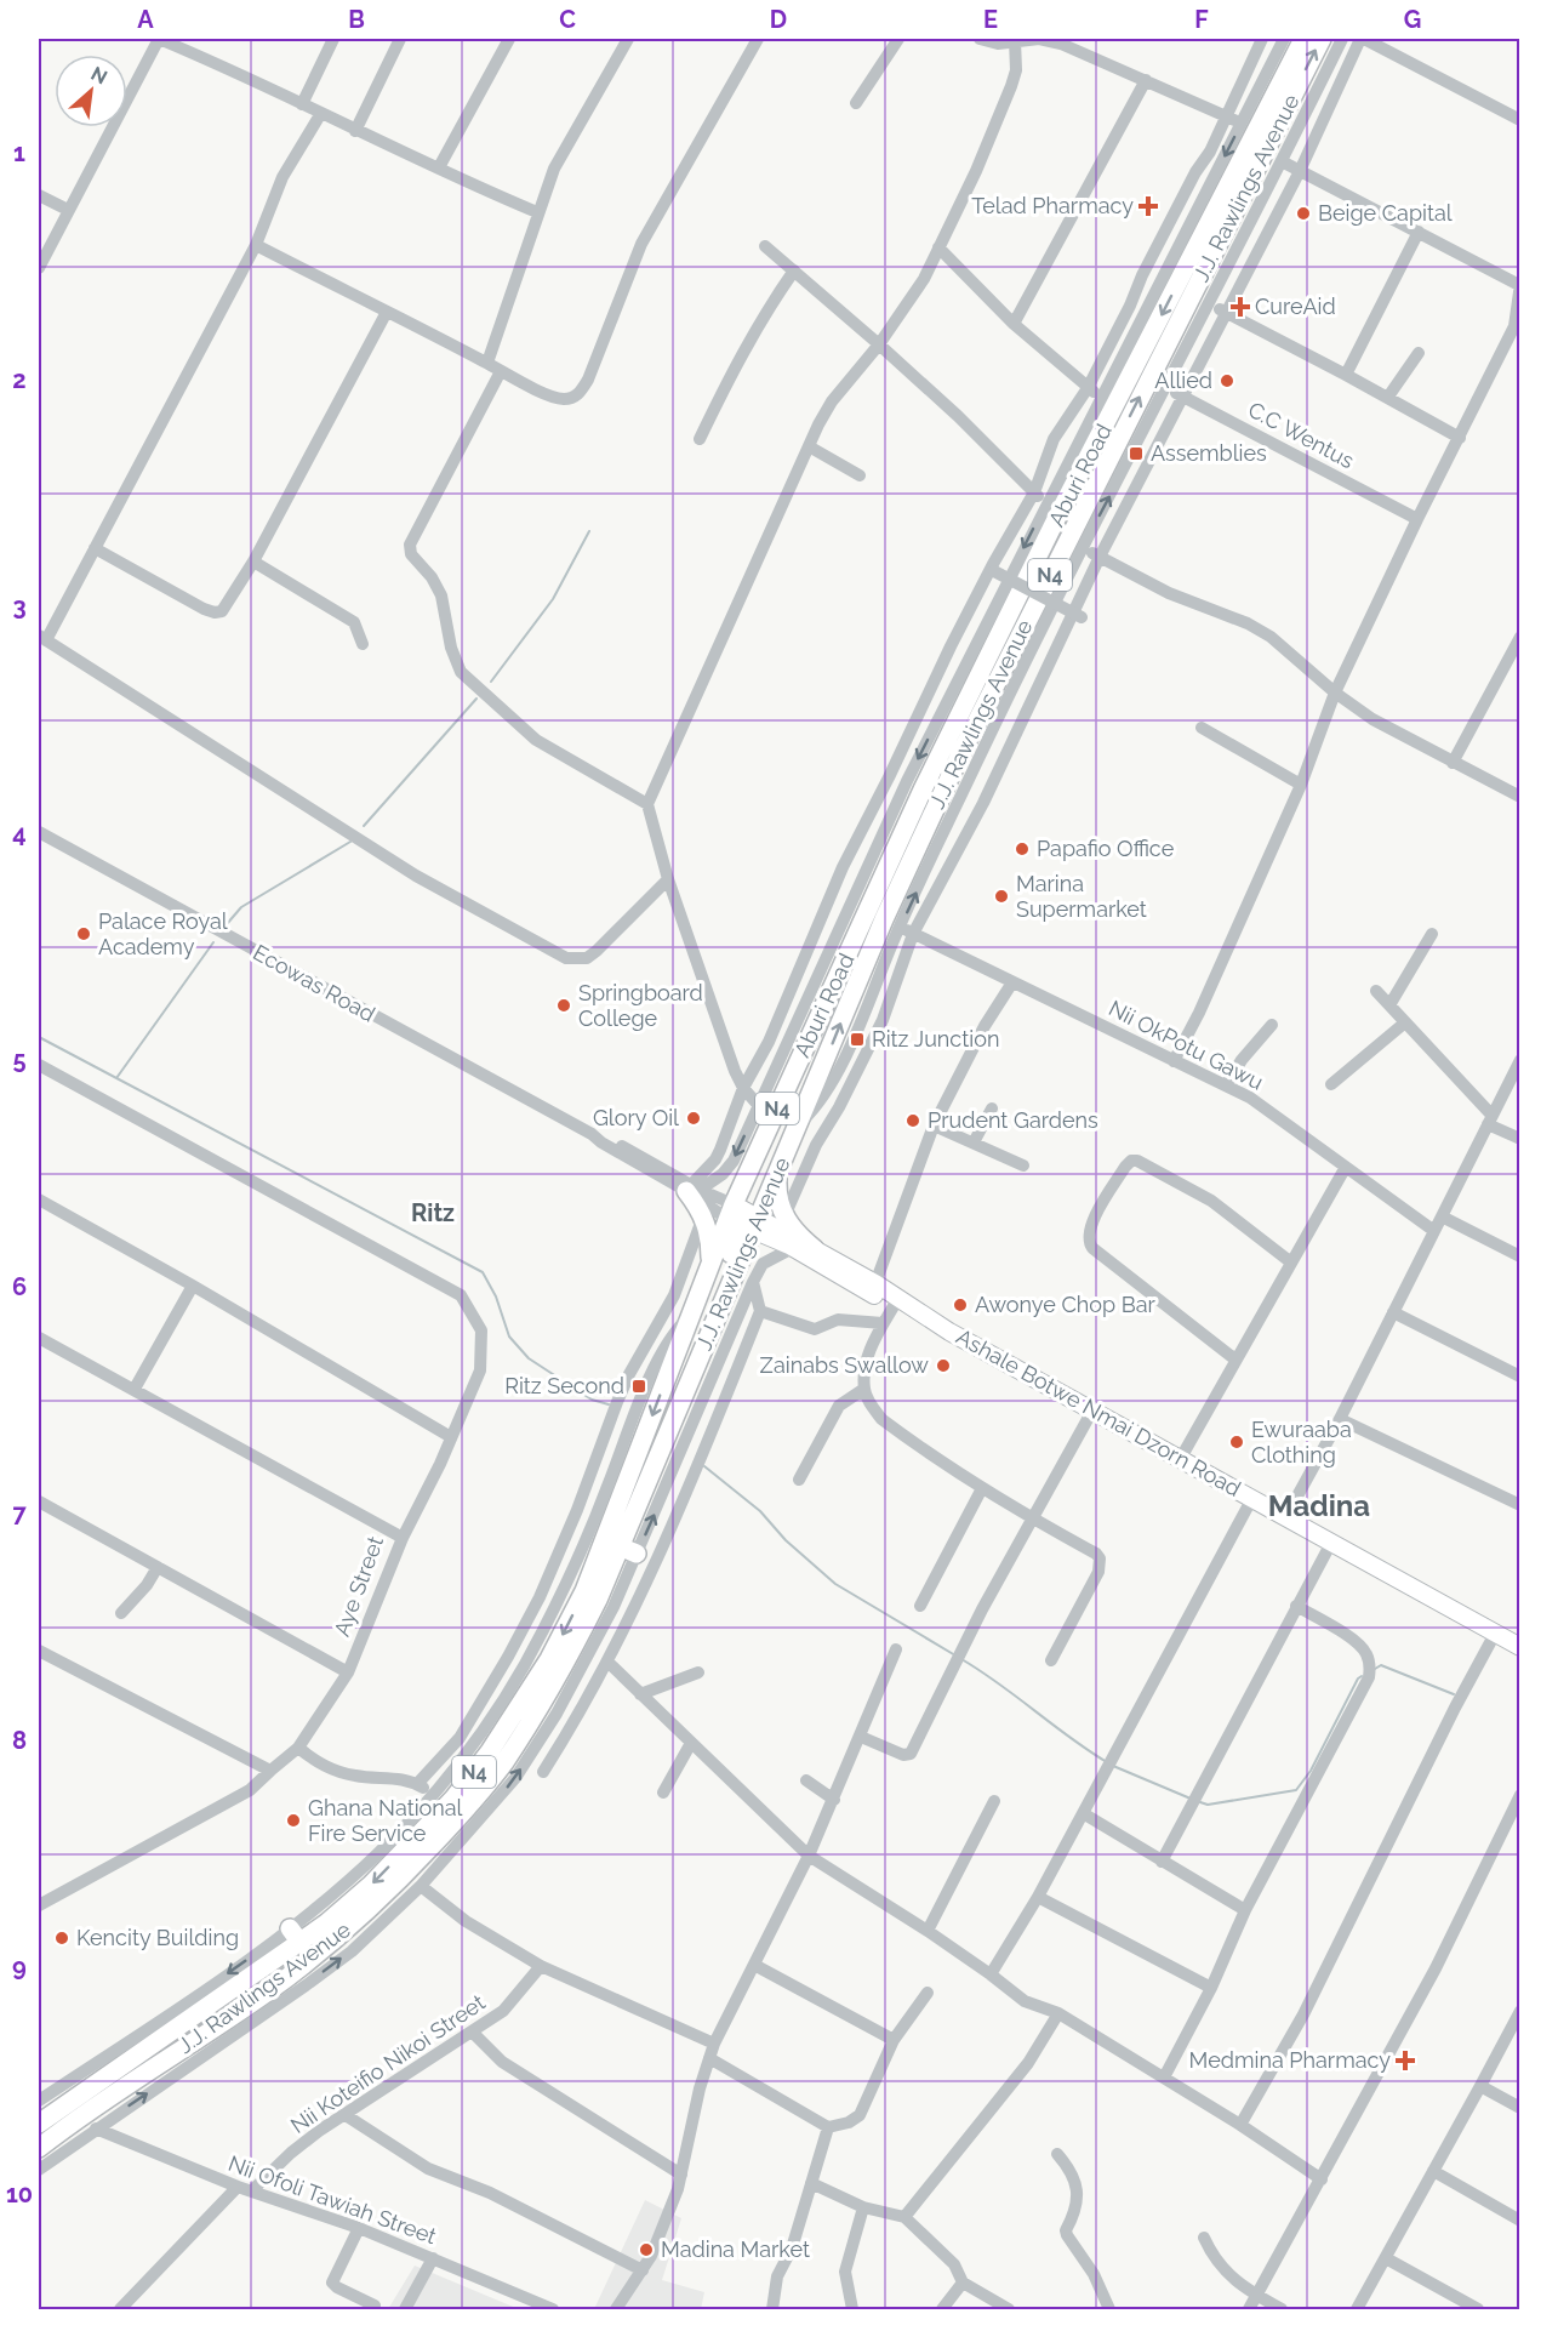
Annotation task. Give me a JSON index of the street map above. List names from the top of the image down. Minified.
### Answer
{"streets":{"highway":["J.J. Rawlings Avenue","Aburi Road","N4"],"main road":["Ashale Botwe Nmai Dzorn Road"],"street":["C.C Wentus","Ecowas Road","Nii OkPotu Gawu","Aye Street","Nii Koteifio Nikoi Street","Nii Ofoli Tawiah Street"]},"crossings":[["J.J. Rawlings Avenue","Aburi Road"],["J.J. Rawlings Avenue","Ecowas Road"],["Aburi Road","Ecowas Road"],["Nii Koteifio Nikoi Street","Nii Ofoli Tawiah Street"]],"districts":["Ritz","Madina"],"places":{"health":["Telad Pharmacy","CureAid","Medmina Pharmacy"],"other":["Beige Capital","Allied","Papafio Office","Marina Supermarket","Palace Royal Academy","Springboard College","Glory Oil","Prudent Gardens","Awonye Chop Bar","Zainabs Swallow","Ewuraaba Clothing","Ghana National Fire Service","Kencity Building","Madina Market"],"transit":["Assemblies","Ritz Junction","Ritz Second"]},"north":"top right","grid":{"columns":["A","B","C","D","E","F","G"],"rows":["1","2","3","4","5","6","7","8","9","10"]}}
